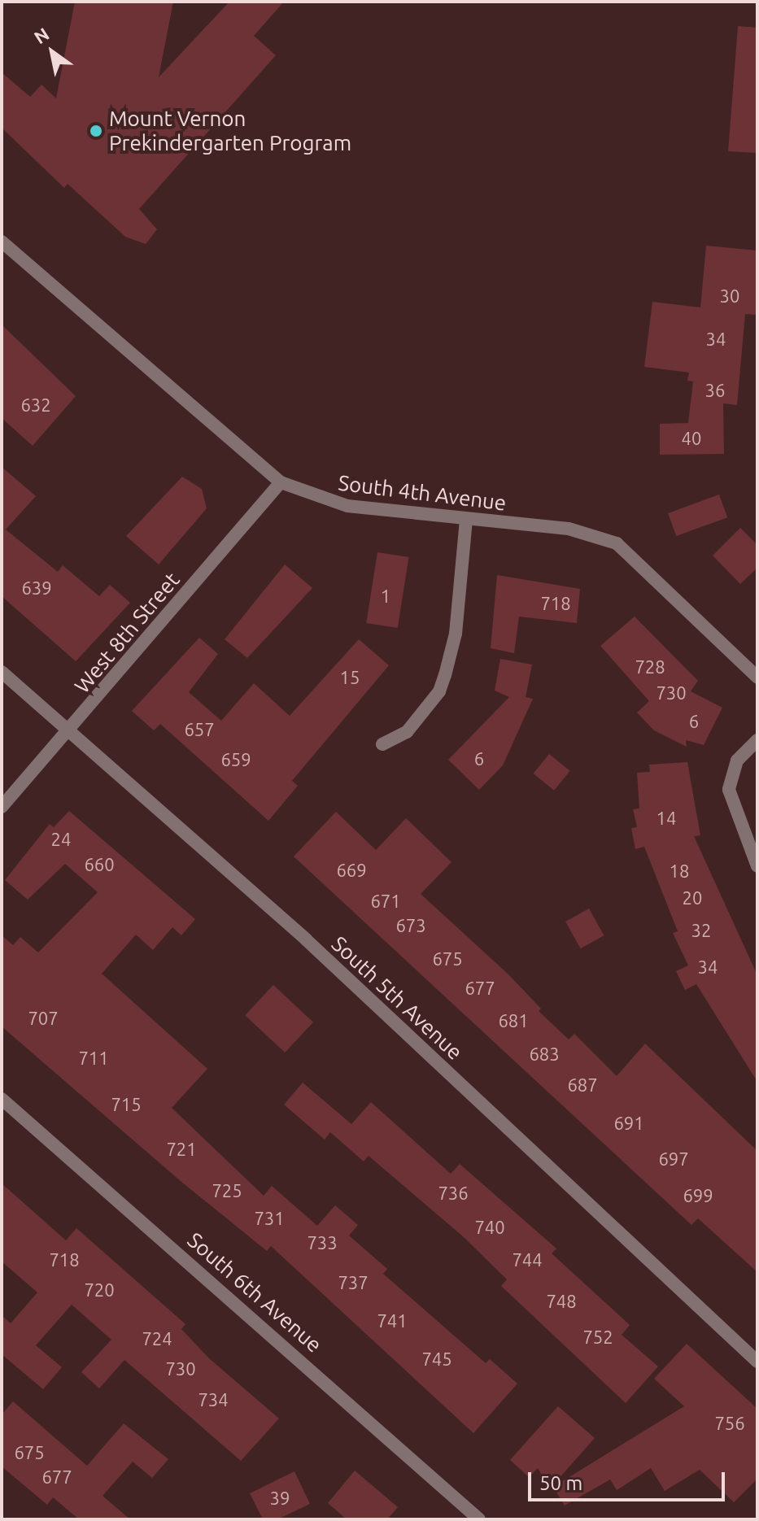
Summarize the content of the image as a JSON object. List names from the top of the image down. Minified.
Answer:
{"streets":{"street":["South 4th Avenue","West 8th Street","South 5th Avenue","South 6th Avenue"]},"crossings":[["South 4th Avenue","West 8th Street"],["West 8th Street","South 5th Avenue"]],"places":["Mount Vernon Prekindergarten Program"],"house_numbers":["30","34","36","632","40","639","1","718","728","15","730","6","657","6","659","14","24","660","669","18","20","671","673","32","675","34","677","707","681","683","711","687","715","691","721","697","725","736","699","731","740","733","718","744","737","720","748","741","752","724","745","730","734","756","675","677","39"],"scale_bar":"50 m","north":"top left"}
